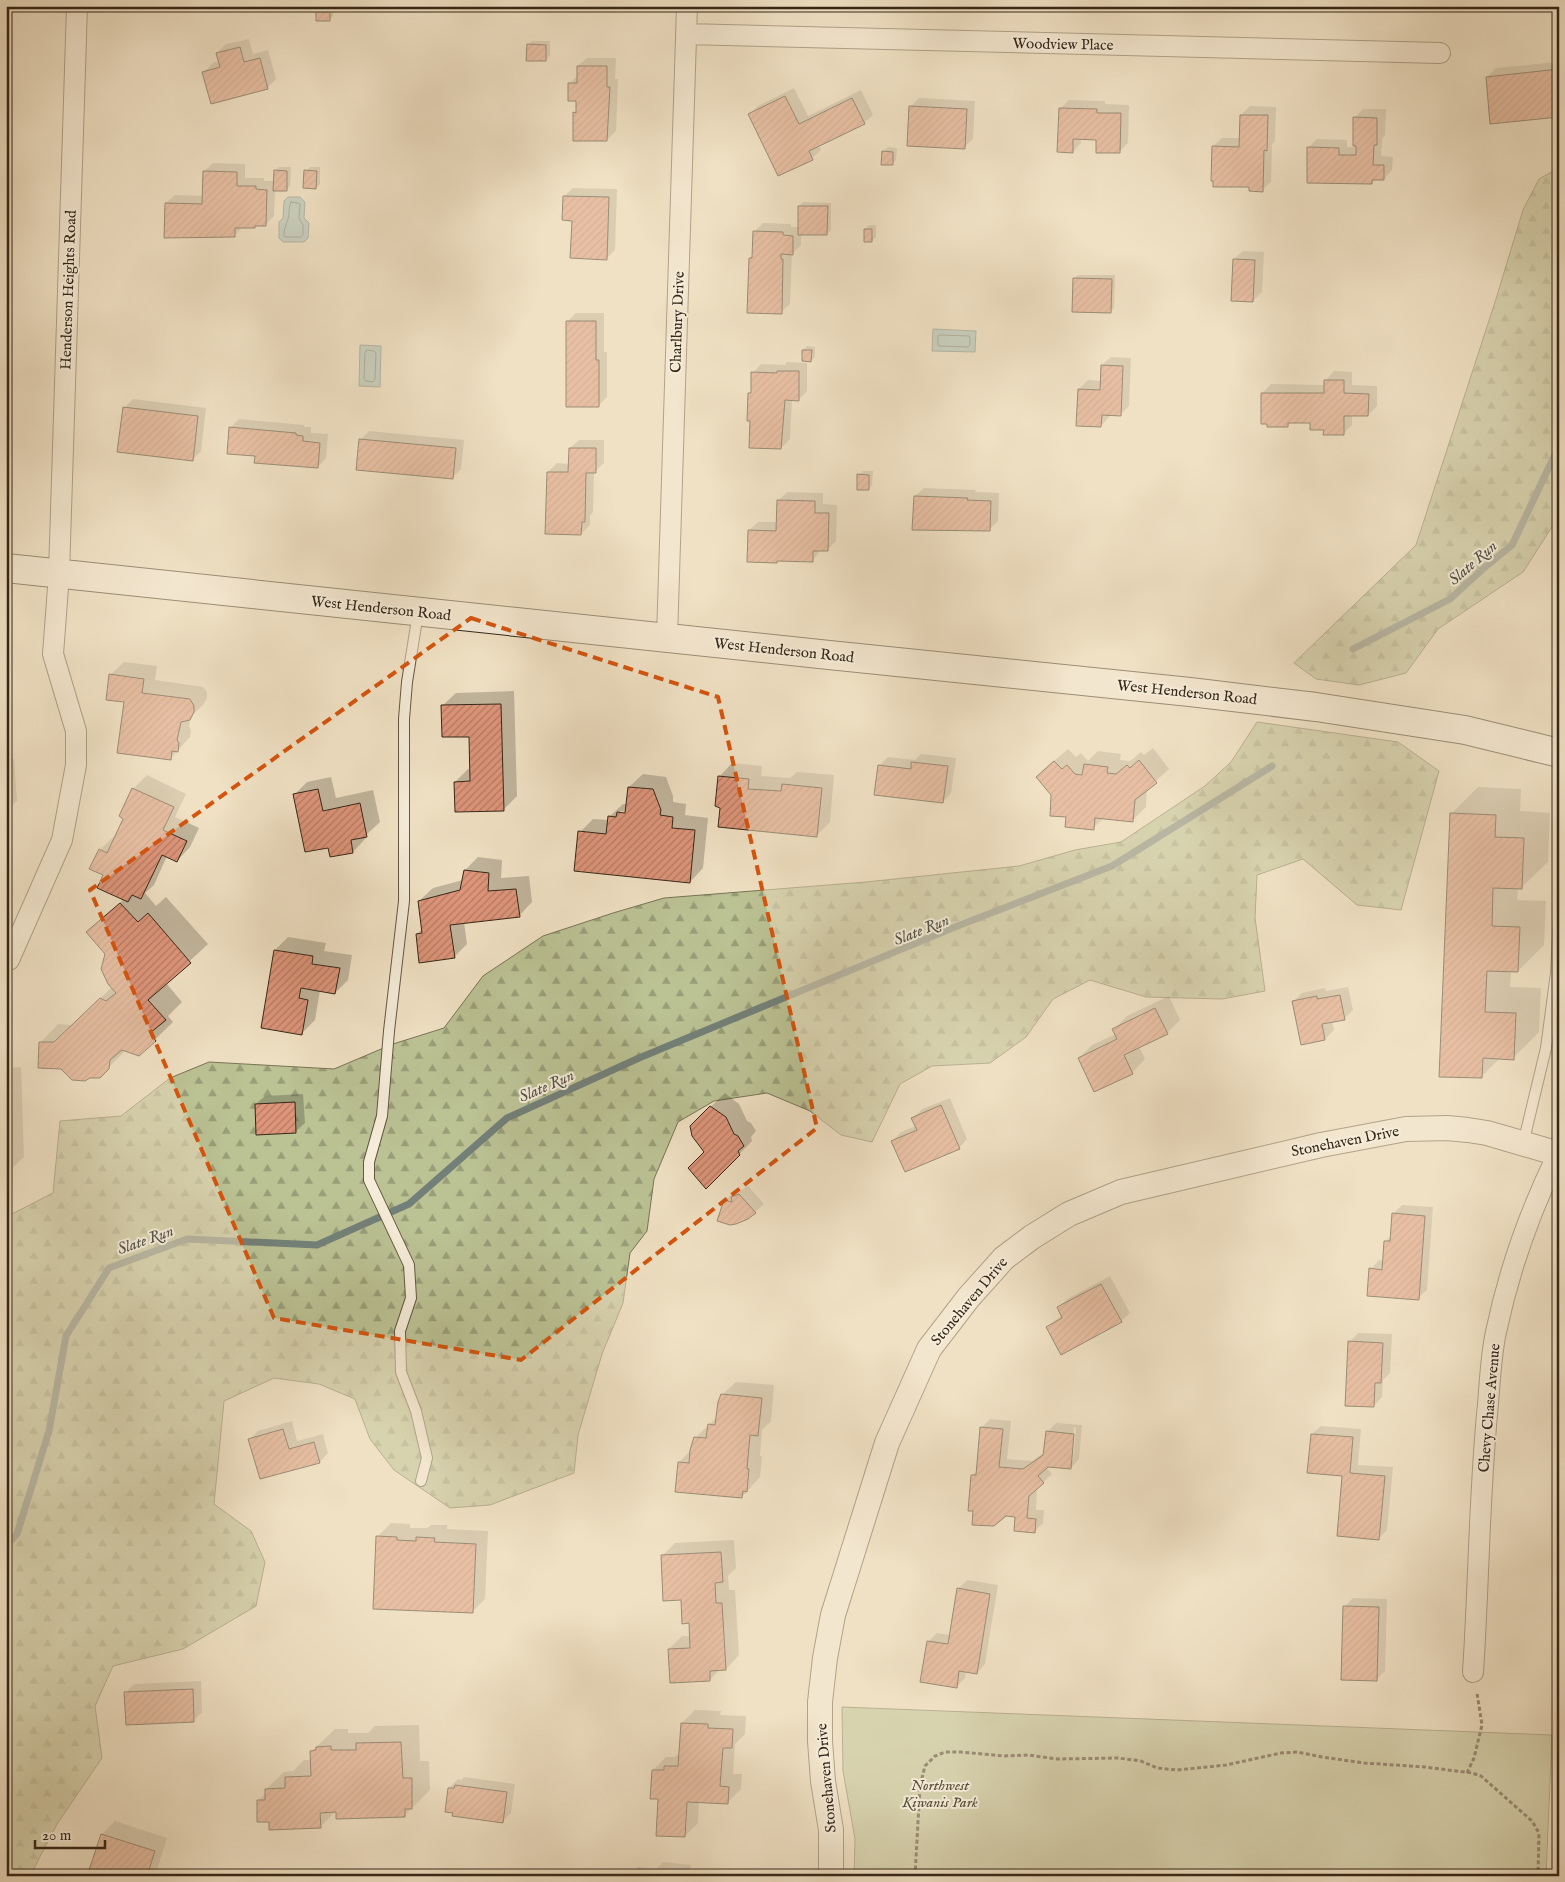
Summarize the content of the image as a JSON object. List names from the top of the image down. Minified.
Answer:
{"streets":{"main road":["West Henderson Road"],"street":["Woodview Place","Henderson Heights Road","Charlbury Drive","Stonehaven Drive","Chevy Chase Avenue"]},"crossings":[["Woodview Place","Charlbury Drive"],["Henderson Heights Road","West Henderson Road"],["Charlbury Drive","West Henderson Road"],["Stonehaven Drive","Chevy Chase Avenue"]],"water":["Slate Run"],"parks":["Northwest Kiwanis Park"],"scale_bar":"20 m"}
